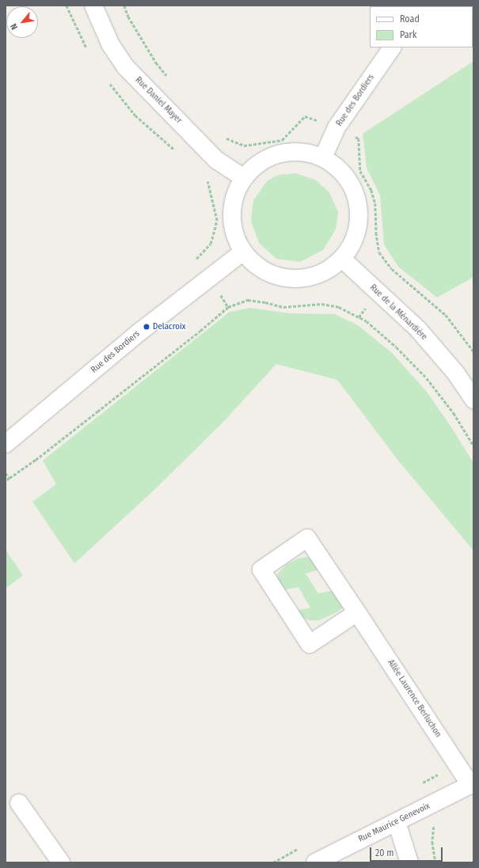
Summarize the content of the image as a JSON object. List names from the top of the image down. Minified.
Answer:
{"streets":{"street":["Rue Daniel Mayer","Rue des Bordiers","Rue de la Ménardière","Allée Laurence Berluchon","Rue Maurice Genevoix"]},"crossings":[["Allée Laurence Berluchon","Rue Maurice Genevoix"]],"places":["Delacroix"],"legend":["Road","Park"],"scale_bar":"20 m","north":"bottom left"}
